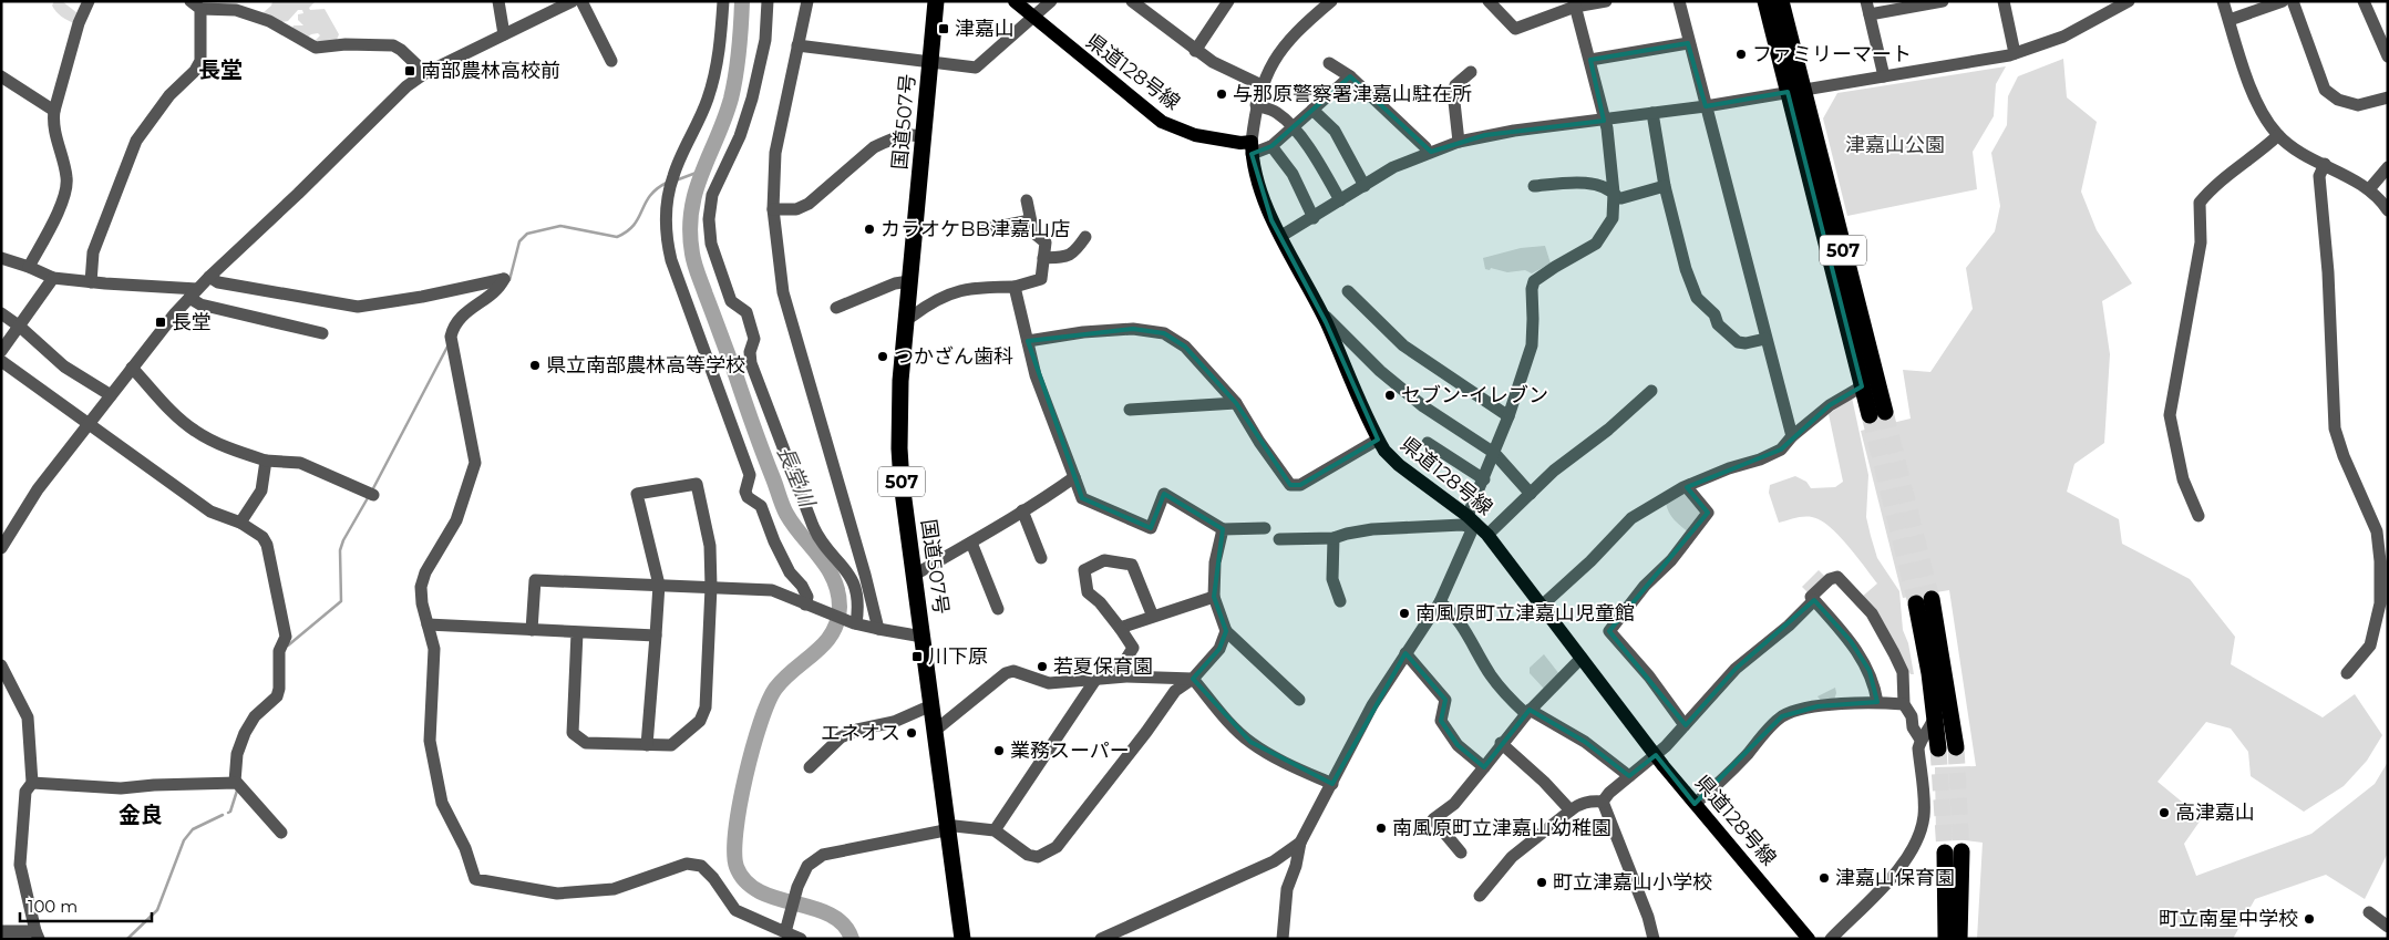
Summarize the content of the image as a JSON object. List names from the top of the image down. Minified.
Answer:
{"streets":{"highway":["国道507号","507"],"main road":["県道128号線"]},"districts":["長堂","金良"],"water":["長堂川"],"parks":["津嘉山公園"],"places":{"transit":["津嘉山","南部農林高校前","長堂","川下原"],"other":["ファミリーマート","与那原警察署津嘉山駐在所","カラオケBB津嘉山店","つかざん歯科","県立南部農林高等学校","セブン-イレブン","南風原町立津嘉山児童館","若夏保育園","エネオス","業務スーパー","高津嘉山","南風原町立津嘉山幼稚園","津嘉山保育園","町立津嘉山小学校","町立南星中学校"]},"scale_bar":"100 m"}
